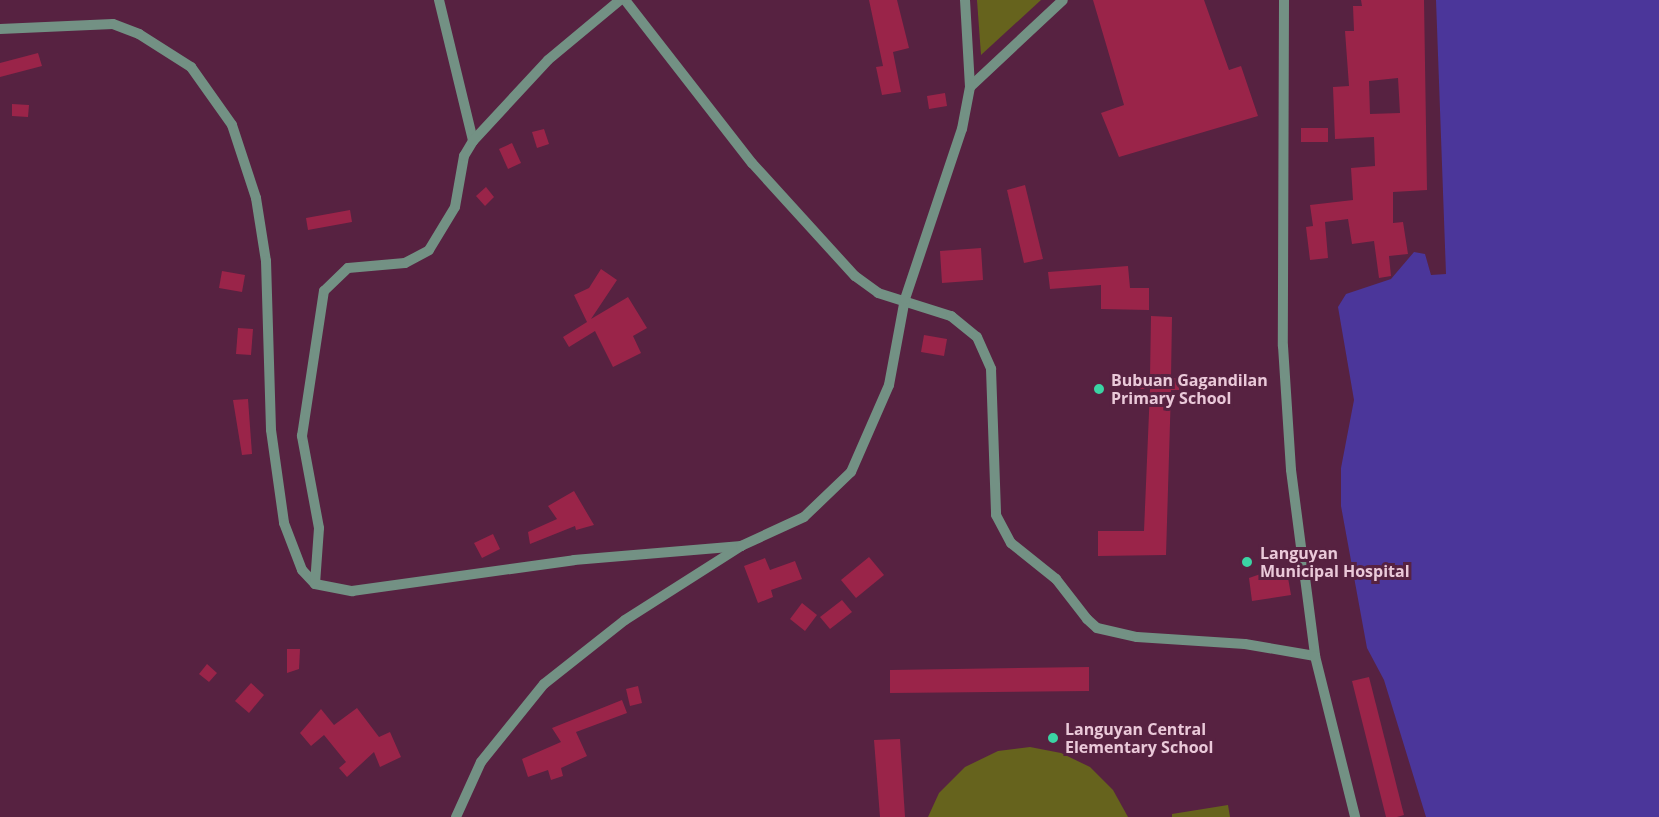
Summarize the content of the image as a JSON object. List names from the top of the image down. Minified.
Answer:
{"places":["Bubuan Gagandilan Primary School","Languyan Municipal Hospital","Languyan Central Elementary School"]}
